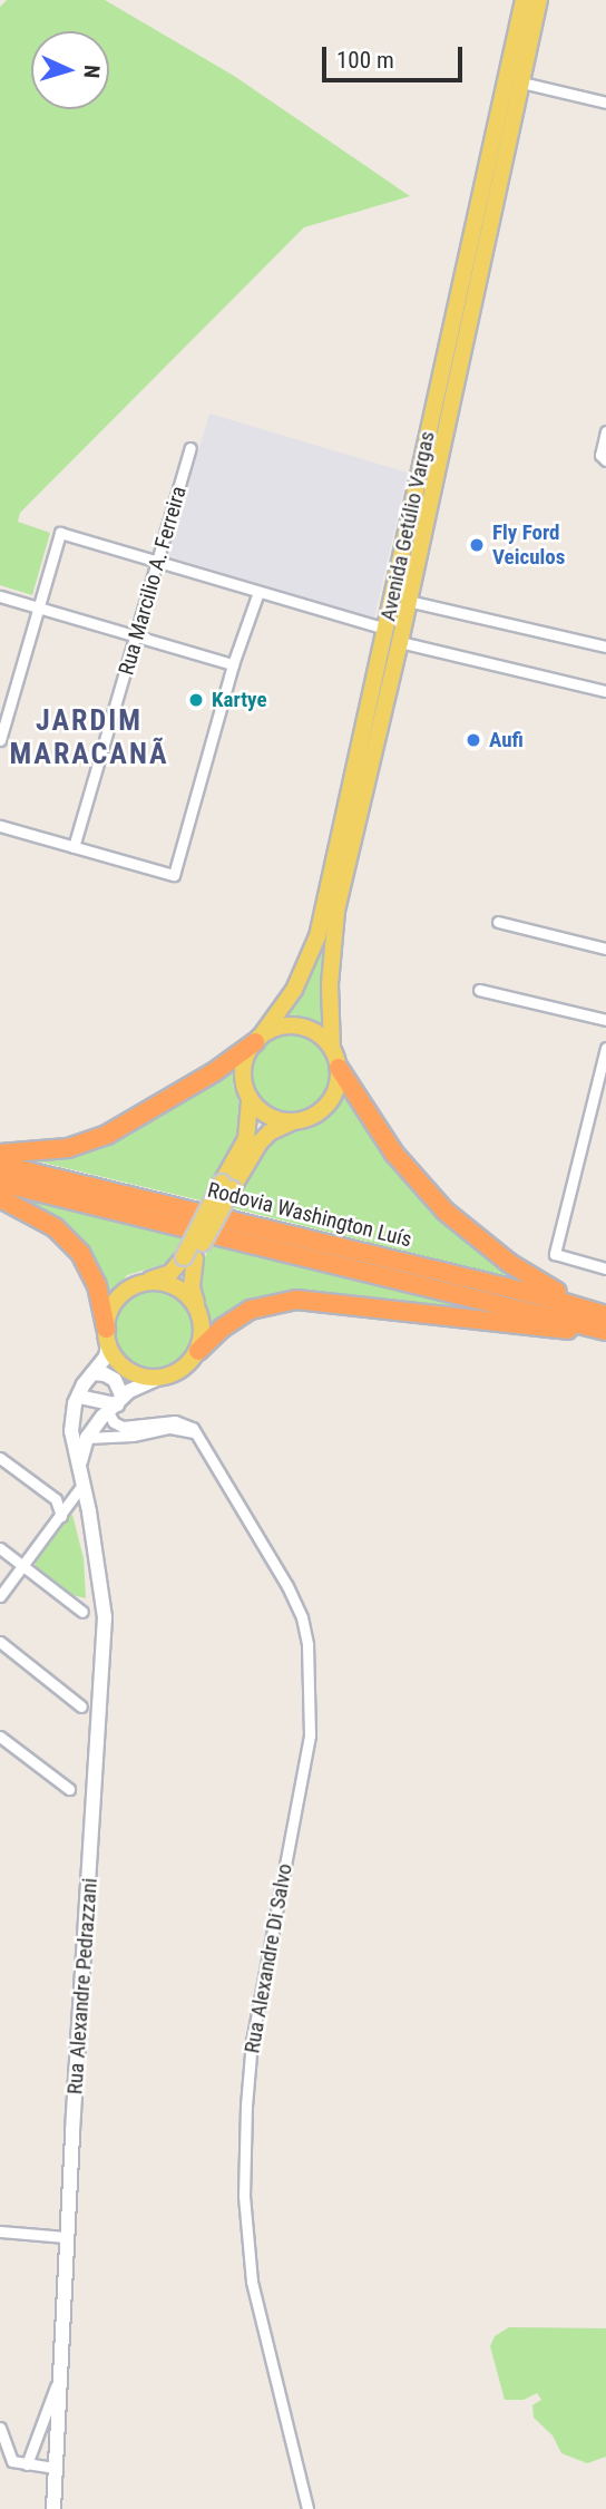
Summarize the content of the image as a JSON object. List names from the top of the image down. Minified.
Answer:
{"streets":{"highway":["Rodovia Washington Luís"],"main road":["Avenida Getúlio Vargas"],"street":["Rua Marcilio A. Ferreira","Rua Alexandre Di Salvo","Rua Alexandre Pedrazzani"]},"districts":["JARDIM MARACANÃ"],"places":["Fly Ford Veiculos","Kartye","Aufi"],"scale_bar":"100 m","north":"right"}
